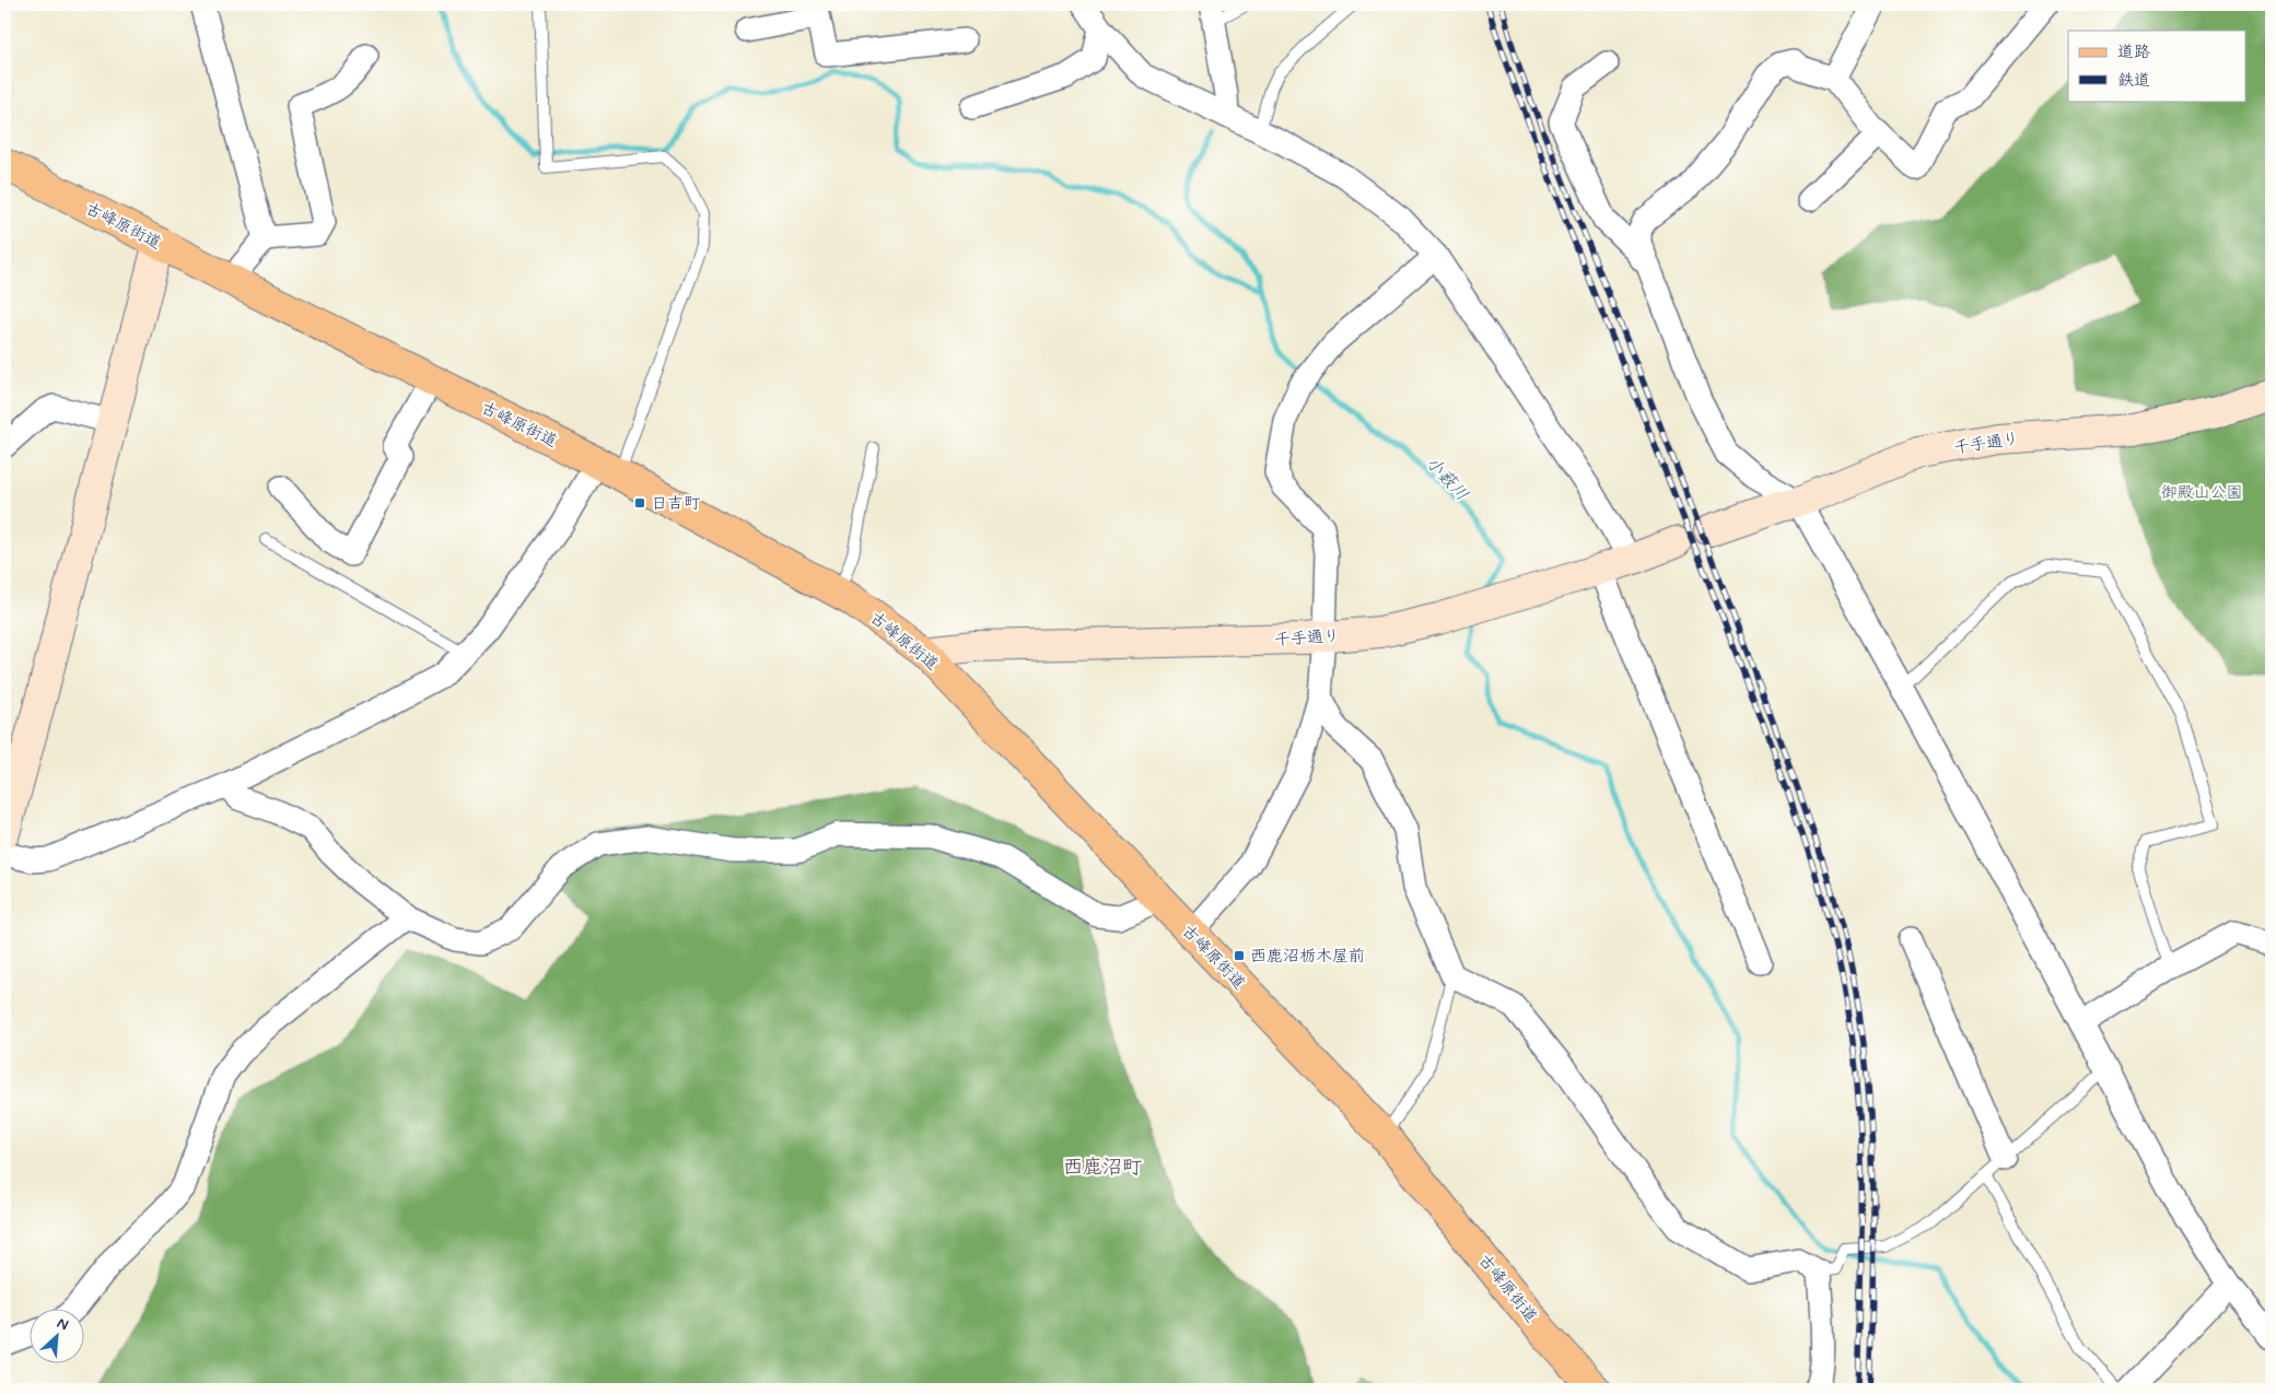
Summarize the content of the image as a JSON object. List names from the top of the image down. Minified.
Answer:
{"streets":{"main road":["古峰原街道"],"street":["千手通り"]},"crossings":[["古峰原街道","千手通り"]],"districts":["西鹿沼町"],"water":["小薮川"],"parks":["御殿山公園"],"places":{"transit":["日吉町","西鹿沼栃木屋前"]},"legend":["道路","鉄道"],"north":"top right"}
